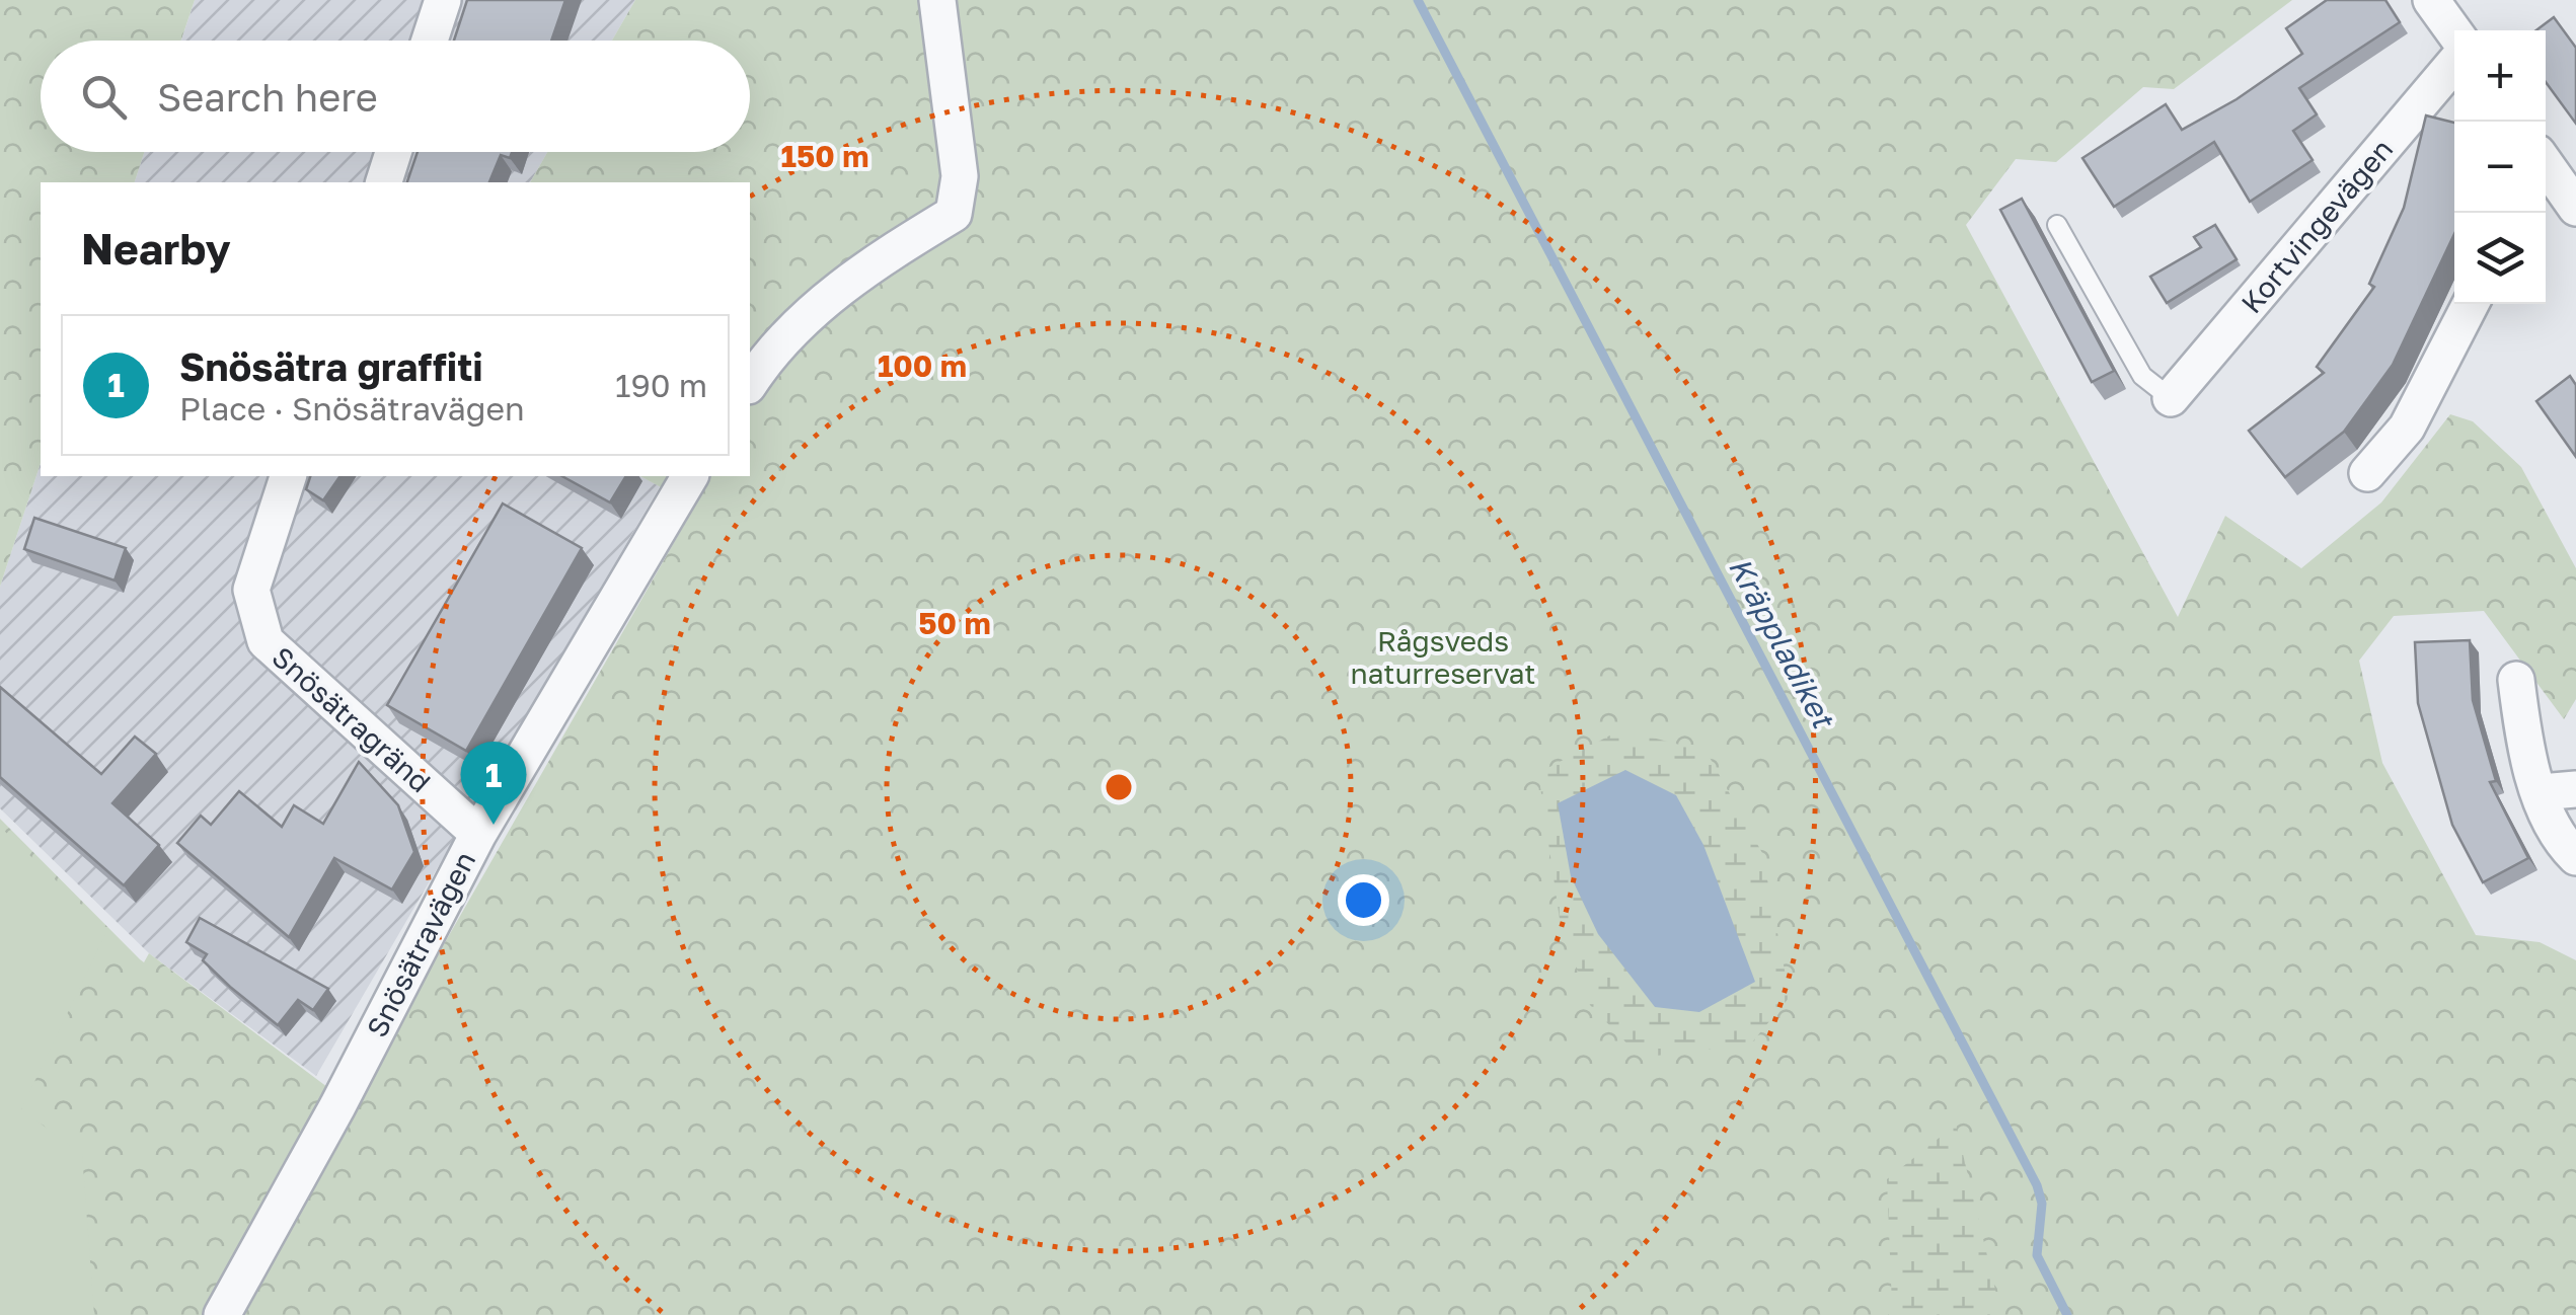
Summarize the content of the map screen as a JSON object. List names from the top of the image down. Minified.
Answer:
{"streets":{"street":["Kortvingevägen","Snösätragränd","Snösätravägen"]},"crossings":[["Snösätragränd","Snösätravägen"]],"water":["Kräppladiket"],"parks":["Rågsveds naturreservat"],"page":{"map_buttons":["+","−"],"search":"Search here","heading":"Nearby","list":[{"mark":"1","name":"Snösätra graffiti","note":"Place · Snösätravägen","value":"190 m"}],"pins":"1"},"rings":["150 m","100 m","50 m"]}
